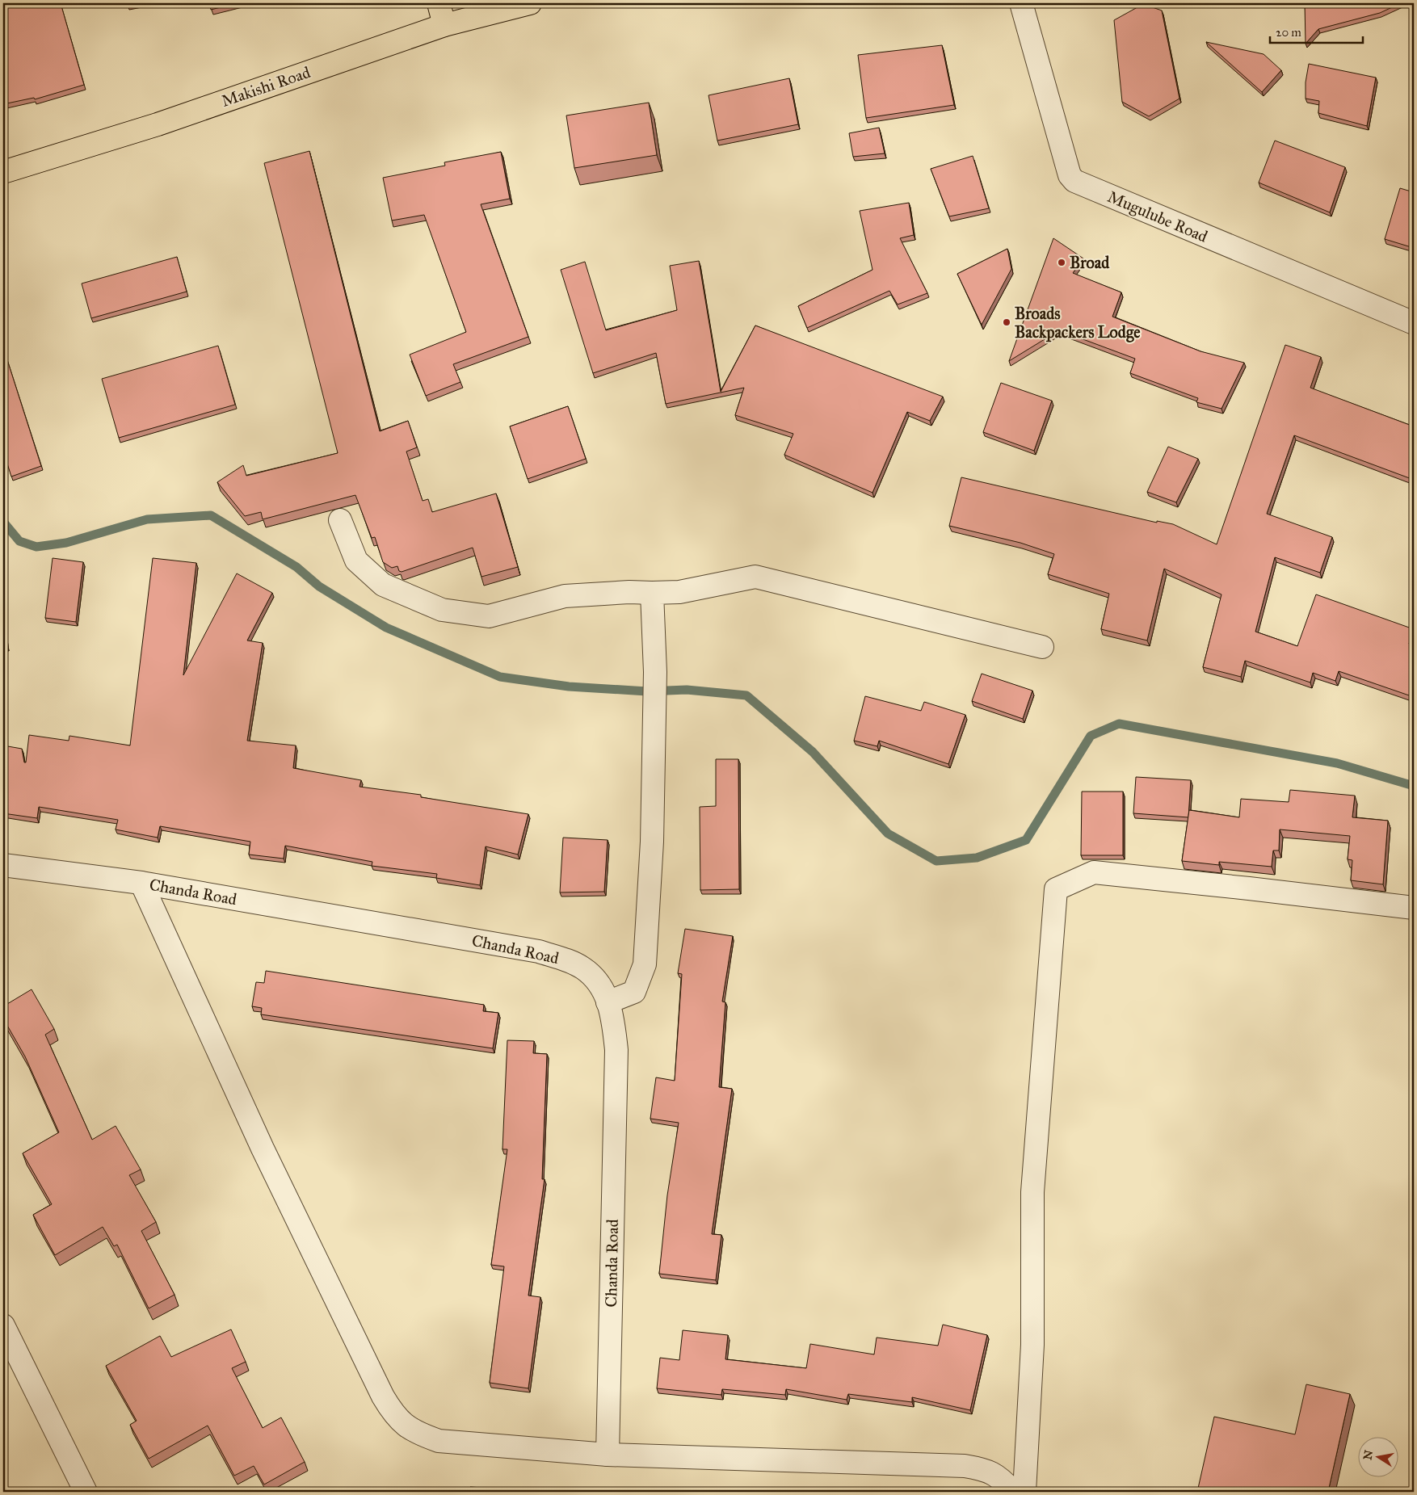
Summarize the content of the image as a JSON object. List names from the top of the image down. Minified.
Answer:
{"streets":{"main road":["Makishi Road"],"street":["Mugulube Road","Chanda Road"]},"places":["Broad","Broads Backpackers Lodge"],"scale_bar":"20 m","north":"left"}
